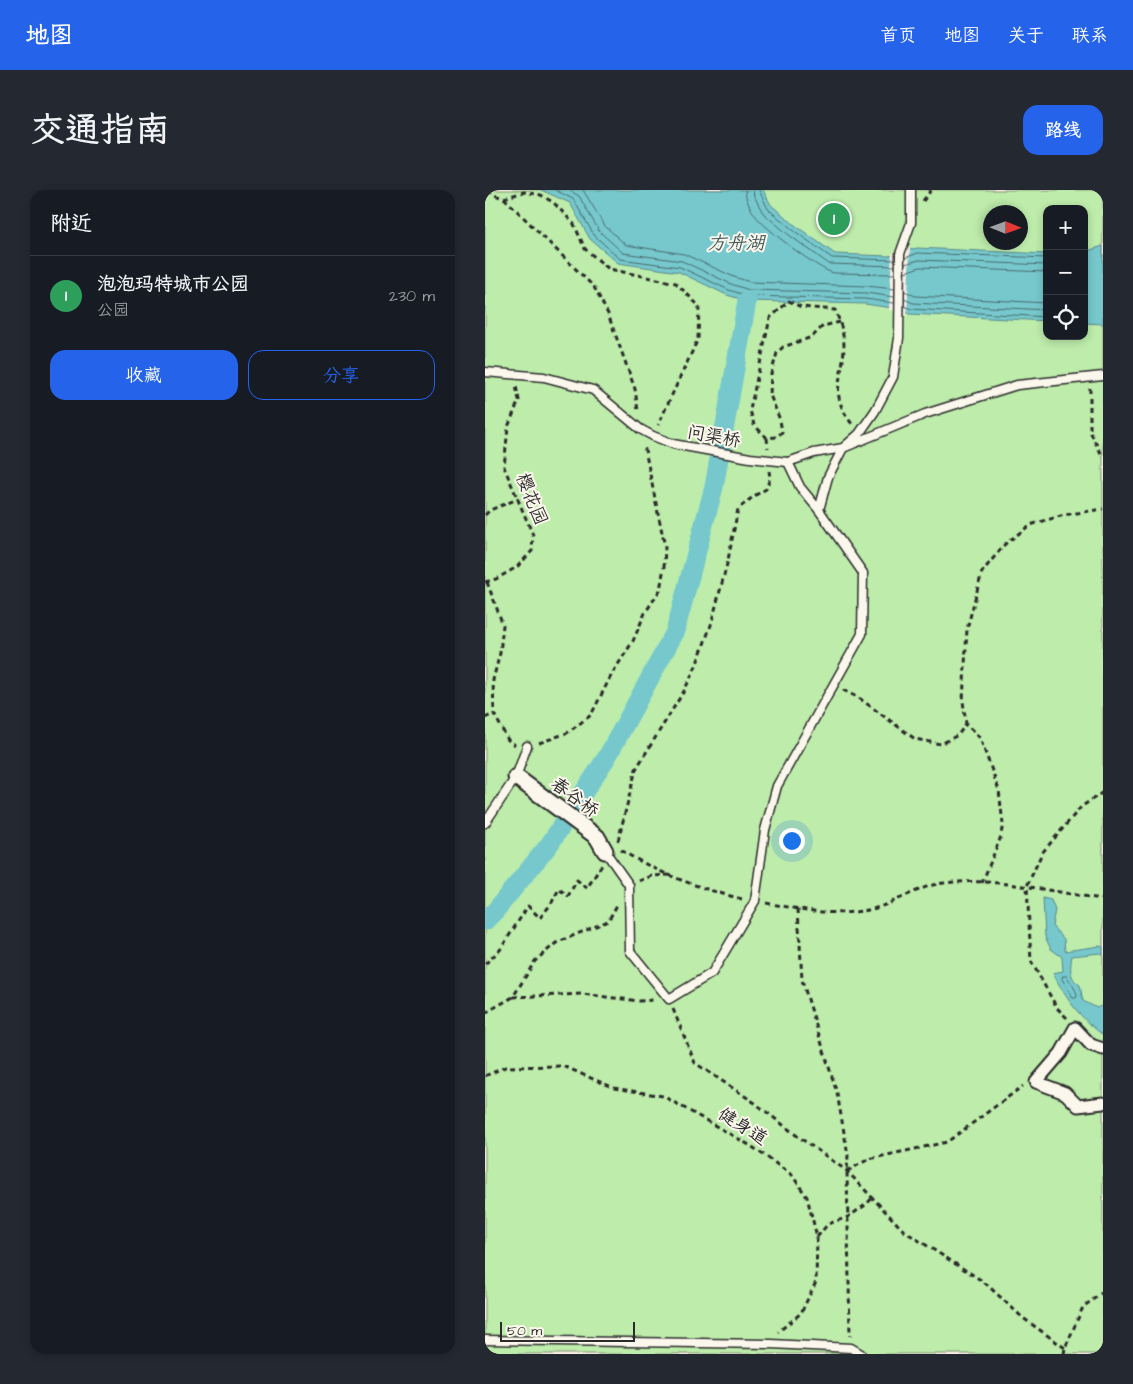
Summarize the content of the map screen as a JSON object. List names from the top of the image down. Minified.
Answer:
{"streets":{"street":["春谷桥"],"lane":["问渠桥"],"path":["樱花园","健身道"]},"crossings":[["问渠桥","樱花园"]],"water":["方舟湖"],"scale_bar":"50 m","north":"right","page":{"header":"地图","nav":["首页","地图","关于","联系"],"title":"交通指南","buttons":["路线",["收藏","分享"]],"heading":"附近","pins":"1","map_buttons":["+","−"],"list":[{"mark":"1","name":"泡泡玛特城市公园","note":"公园","value":"230 m"}],"scale":"50 m"}}
